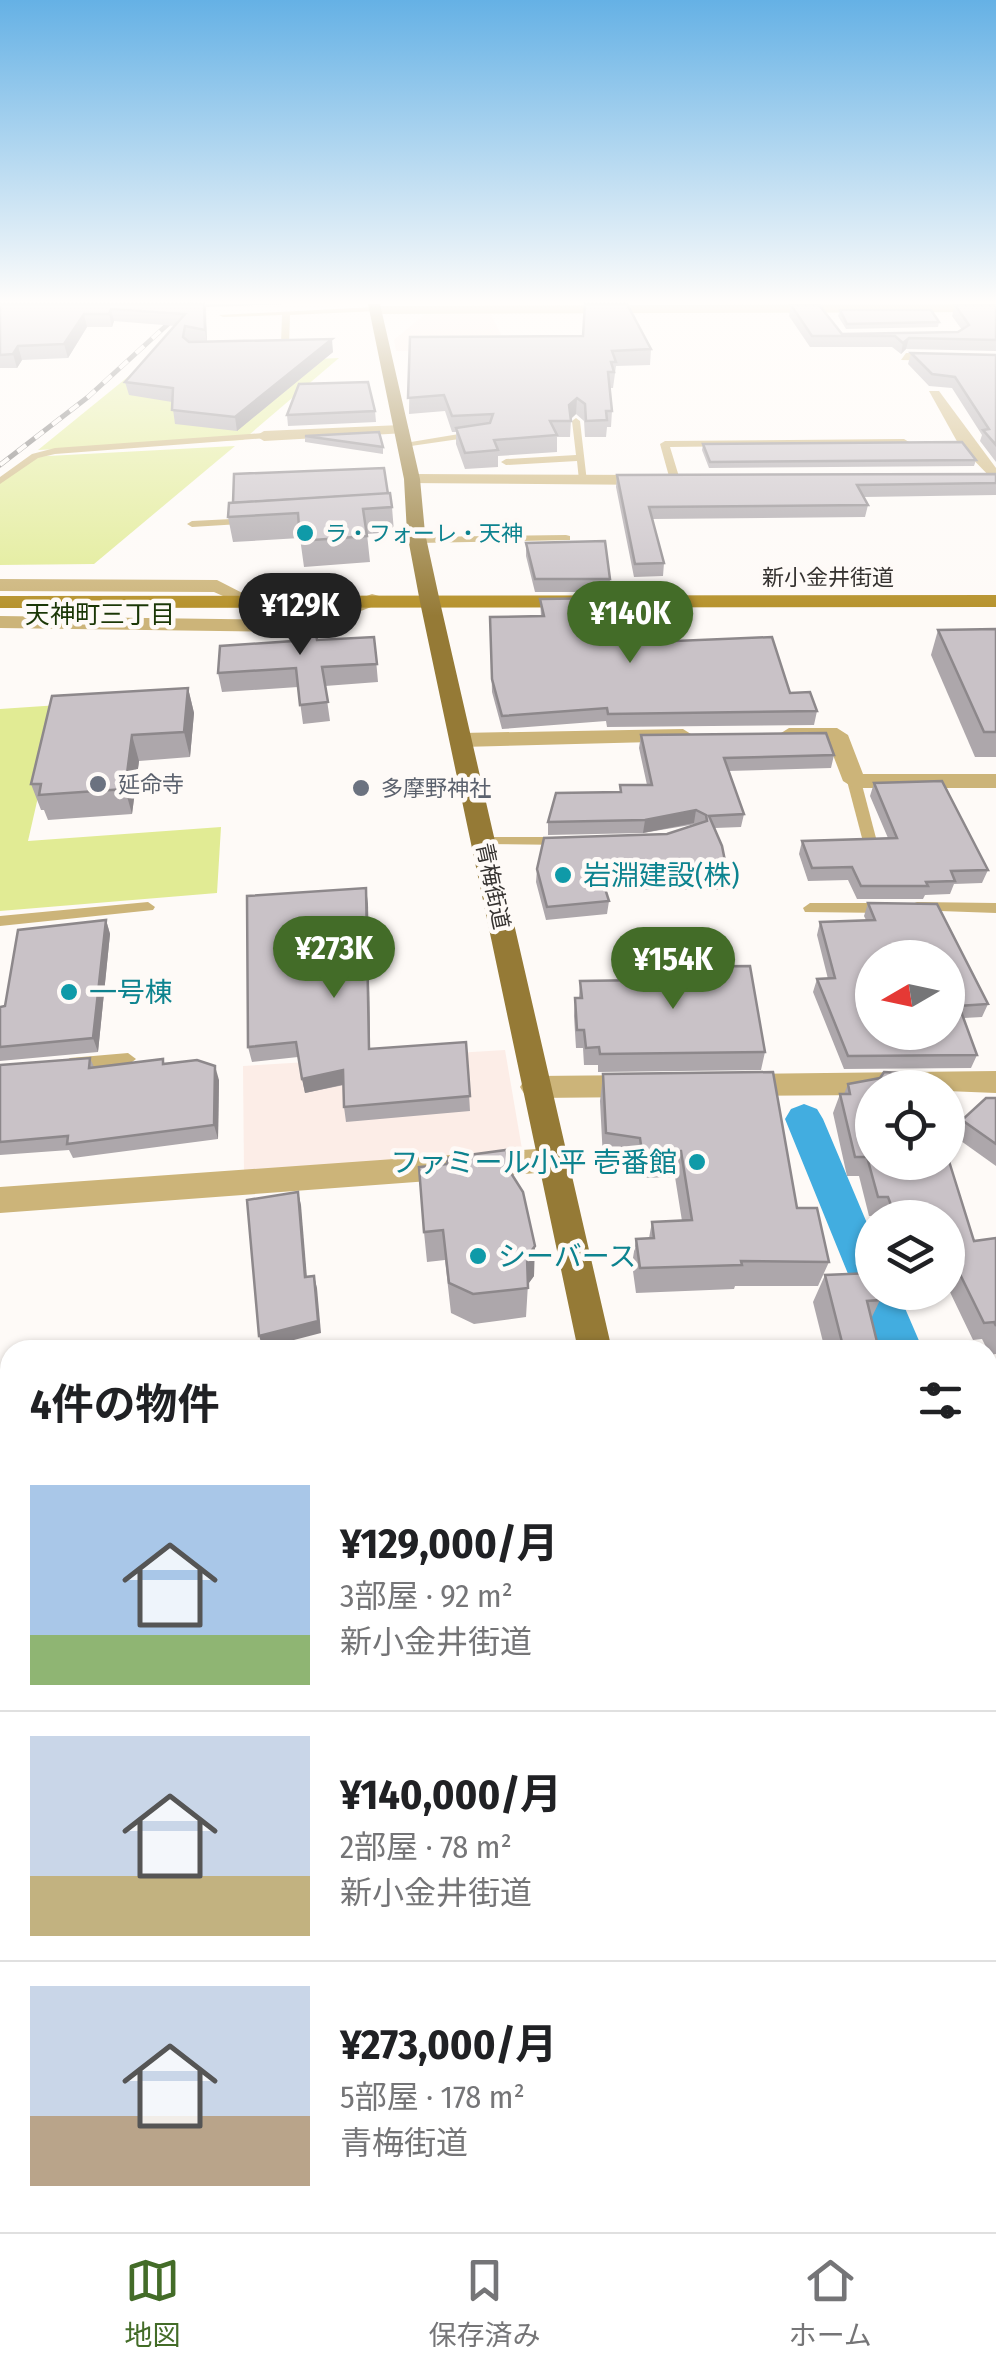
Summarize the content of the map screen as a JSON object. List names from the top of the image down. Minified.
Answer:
{"streets":{"main road":["新小金井街道","青梅街道"]},"crossings":[["新小金井街道","青梅街道"]],"districts":["天神町三丁目"],"places":["ラ・フォーレ・天神","延命寺","多摩野神社","岩淵建設(株)","一号棟","ファミール小平 壱番館","シーバース"],"north":"left","page":{"price":["¥129K","¥140K","¥273K","¥154K"],"heading":"4件の物件","list":[{"name":"¥129,000/月","note":"3部屋 · 92 m² · 新小金井街道"},{"name":"¥140,000/月","note":"2部屋 · 78 m² · 新小金井街道"},{"name":"¥273,000/月","note":"5部屋 · 178 m² · 青梅街道"}],"tabs":["地図","保存済み","ホーム"]}}
